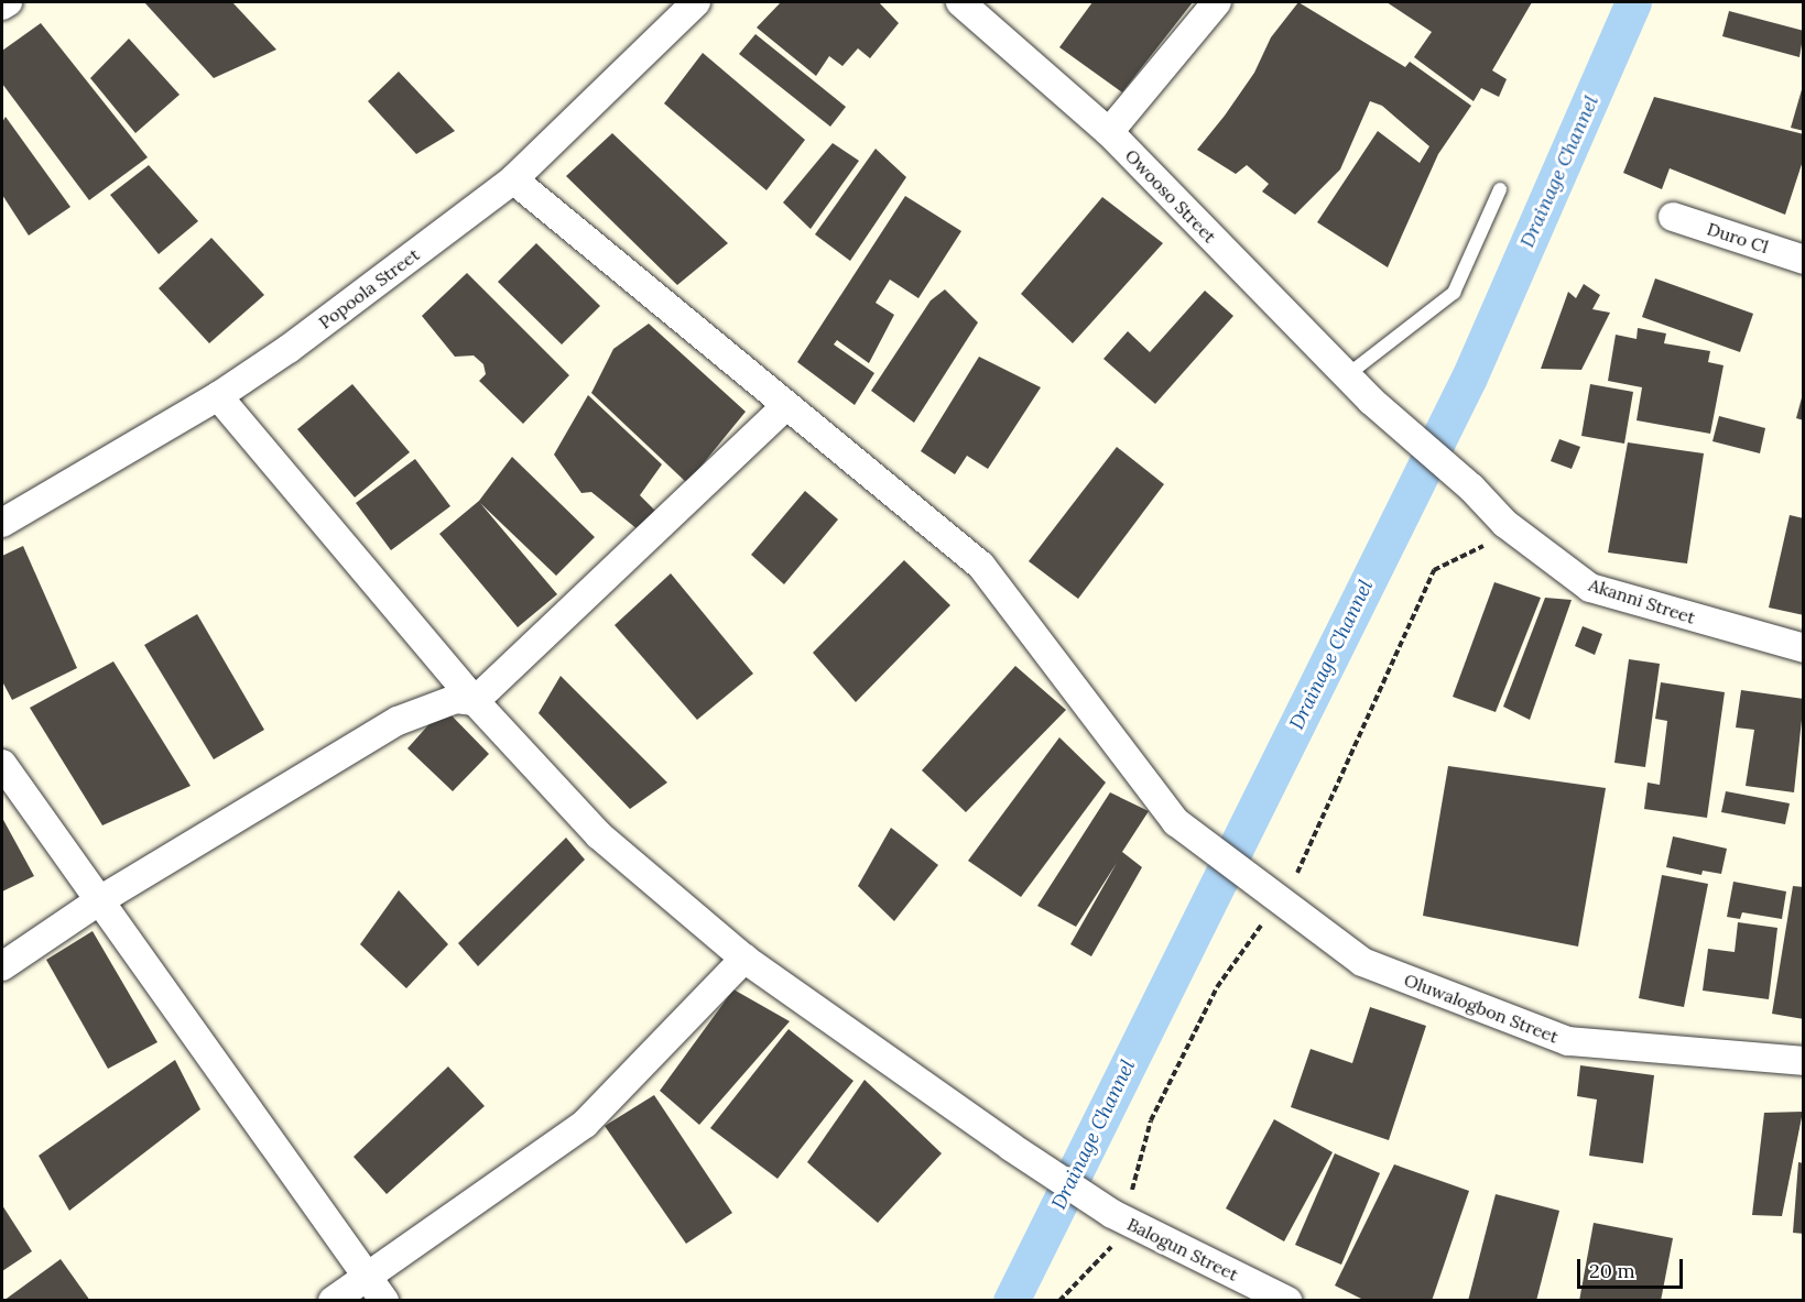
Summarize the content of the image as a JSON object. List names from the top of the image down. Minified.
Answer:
{"streets":{"street":["Owooso Street","Duro Cl","Popoola Street","Akanni Street","Oluwalogbon Street","Balogun Street"]},"crossings":[["Owooso Street","Akanni Street"],["Popoola Street","Oluwalogbon Street"],["Popoola Street","Balogun Street"]],"water":["Drainage Channel"],"scale_bar":"20 m"}
